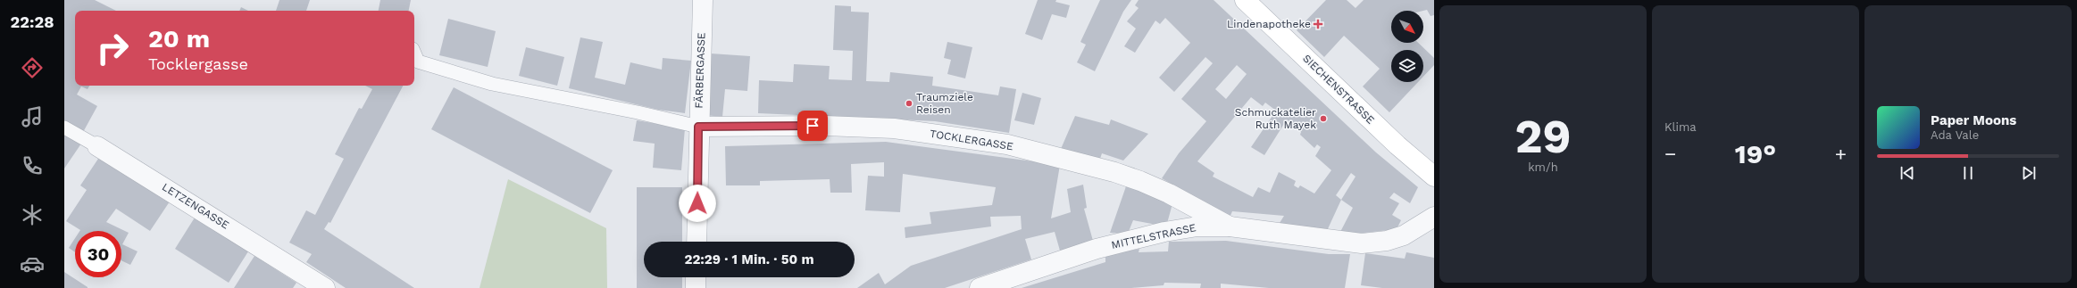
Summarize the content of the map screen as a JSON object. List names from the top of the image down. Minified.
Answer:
{"streets":{"street":["FÄRBERGASSE","SIECHENSTRASSE","TOCKLERGASSE","LETZENGASSE","MITTELSTRASSE"]},"crossings":[["FÄRBERGASSE","TOCKLERGASSE"],["TOCKLERGASSE","MITTELSTRASSE"]],"places":{"health":["Lindenapotheke"],"other":["Traumziele Reisen","Schmuckatelier Ruth Mayek"]},"north":"bottom right","page":{"tabs":"22:28","tile":[["29","km/h"],"Klima"],"turn":["20 m","Tocklergasse"],"song":["Paper Moons","Ada Vale"],"heat":["−","19°","+"],"limit":"30","trip":"22:29 · 1 Min. · 50 m"}}
